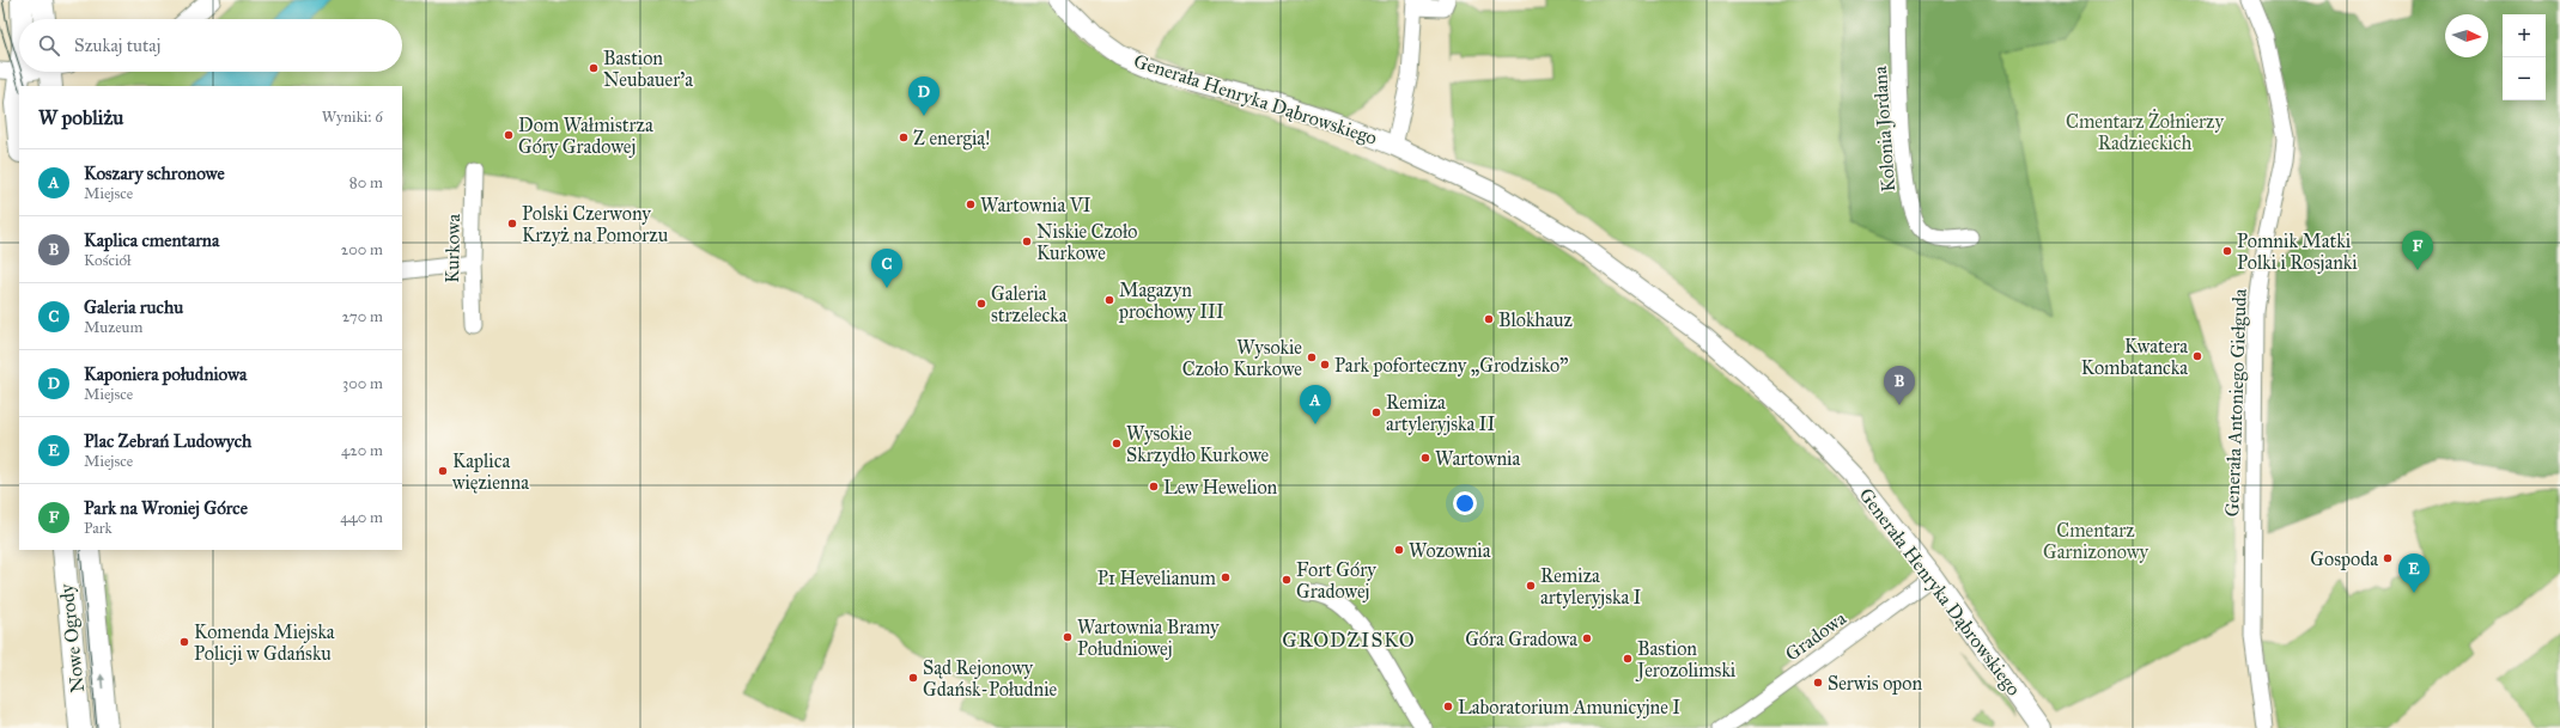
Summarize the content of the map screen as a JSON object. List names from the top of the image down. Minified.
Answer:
{"streets":{"main road":["Nowe Ogrody"],"street":["Generała Henryka Dąbrowskiego","Kolonia Jordana","Kurkowa","Generała Antoniego Giełguda","Gradowa"]},"crossings":[["Generała Henryka Dąbrowskiego","Gradowa"]],"districts":["GRODZISKO"],"parks":["Cmentarz Żołnierzy Radzieckich","Cmentarz Garnizonowy"],"places":["Bastion Neubauer'a","Dom Wałmistrza Góry Gradowej","Z energią!","Wartownia VI","Polski Czerwony Krzyż na Pomorzu","Niskie Czoło Kurkowe","Pomnik Matki Polki i Rosjanki","Magazyn prochowy III","Galeria strzelecka","Blokhauz","Kwatera Kombatancka","Wysokie Czoło Kurkowe","Park poforteczny „Grodzisko”","Remiza artyleryjska II","Wysokie Skrzydło Kurkowe","Wartownia","Kaplica więzienna","Lew Hewelion","Wozownia","Gospoda","P1 Hevelianum","Fort Góry Gradowej","Remiza artyleryjska I","Wartownia Bramy Południowej","Góra Gradowa","Komenda Miejska Policji w Gdańsku","Bastion Jerozolimski","Sąd Rejonowy Gdańsk-Południe","Serwis opon","Laboratorium Amunicyjne I"],"north":"right","page":{"map_buttons":["+","−"],"search":"Szukaj tutaj","pins":["D","F","C","B","A","E"],"heading":["W pobliżu","Wyniki: 6"],"list":[{"mark":"A","name":"Koszary schronowe","note":"Miejsce","value":"80 m"},{"mark":"B","name":"Kaplica cmentarna","note":"Kościół","value":"200 m"},{"mark":"C","name":"Galeria ruchu","note":"Muzeum","value":"270 m"},{"mark":"D","name":"Kaponiera południowa","note":"Miejsce","value":"300 m"},{"mark":"E","name":"Plac Zebrań Ludowych","note":"Miejsce","value":"420 m"},{"mark":"F","name":"Park na Wroniej Górce","note":"Park","value":"440 m"}]}}
